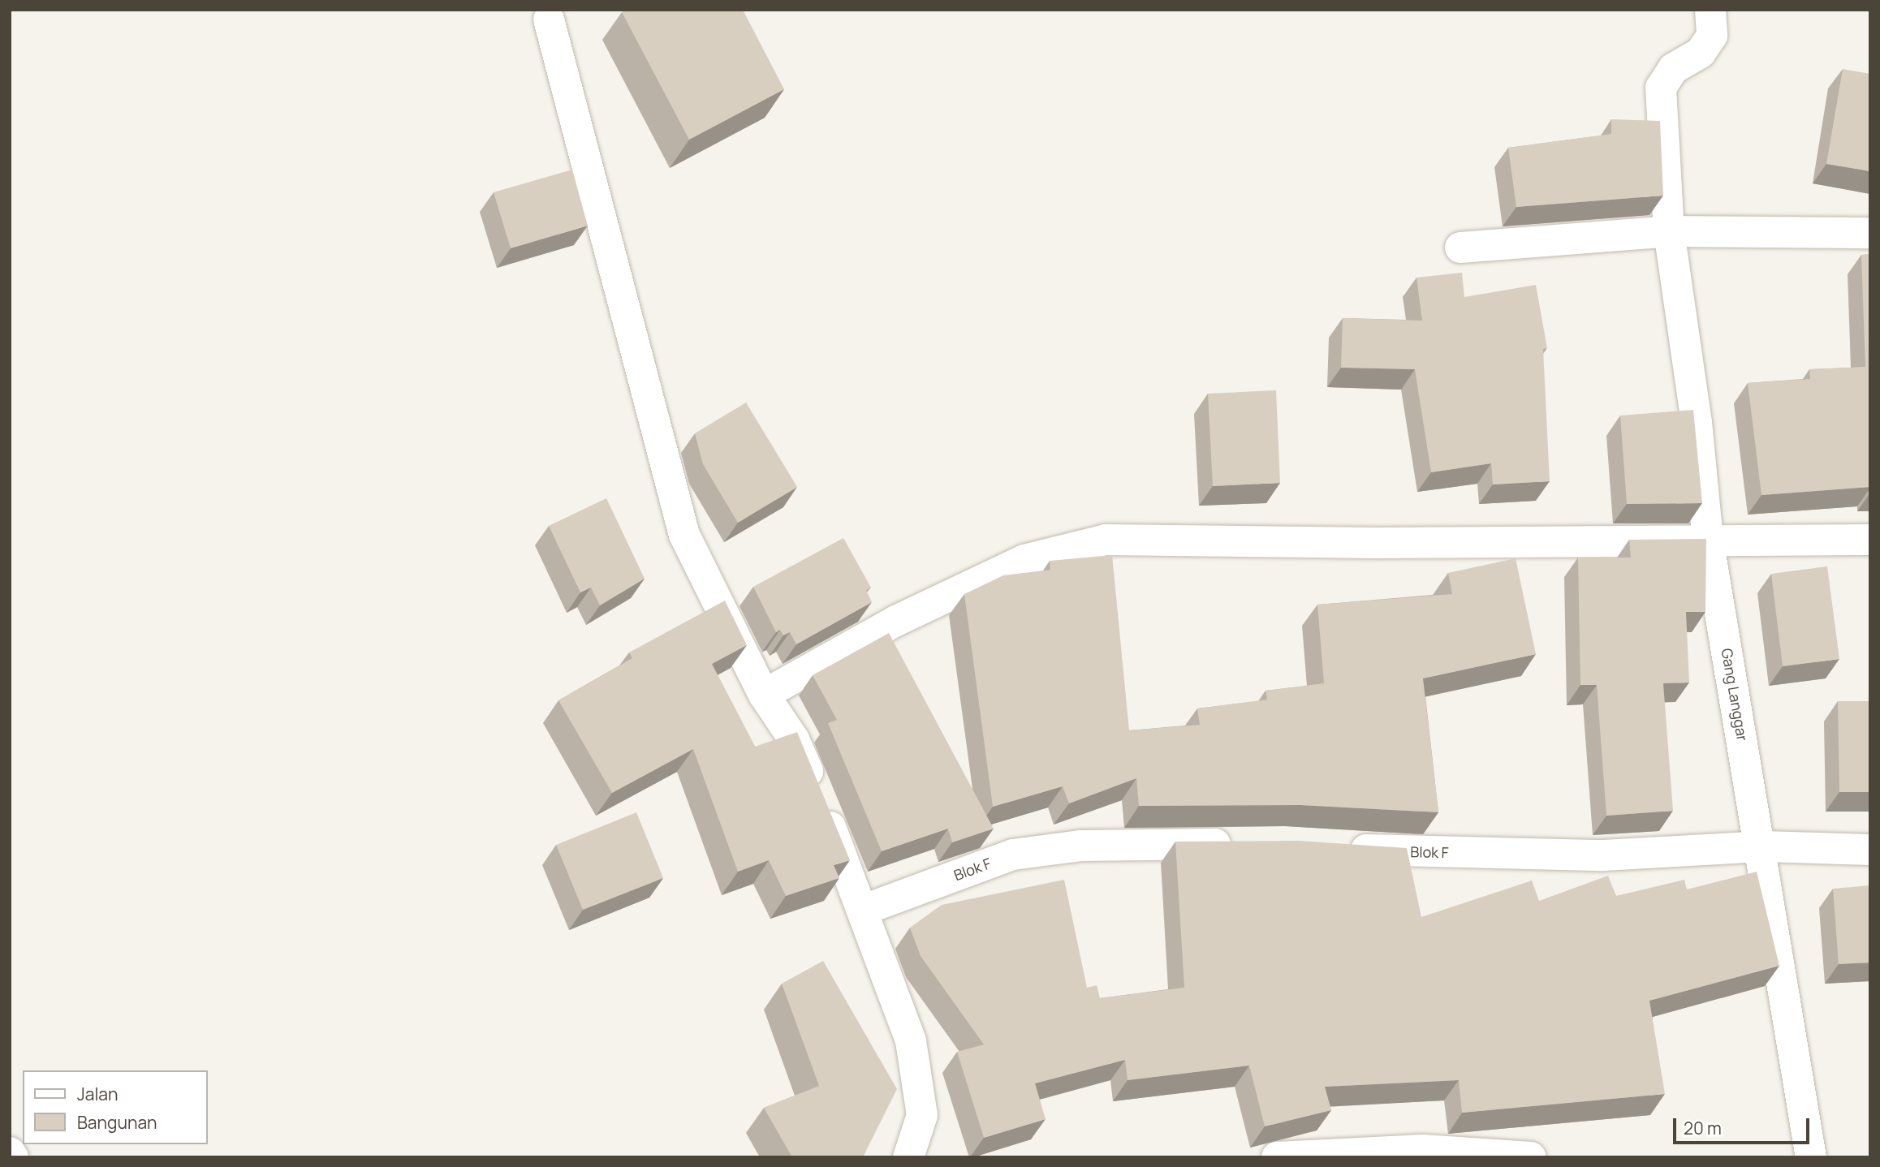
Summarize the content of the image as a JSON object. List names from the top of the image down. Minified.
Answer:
{"streets":{"street":["Gang Langgar","Blok F"]},"crossings":[["Gang Langgar","Blok F"]],"legend":["Jalan","Bangunan"],"scale_bar":"20 m"}
